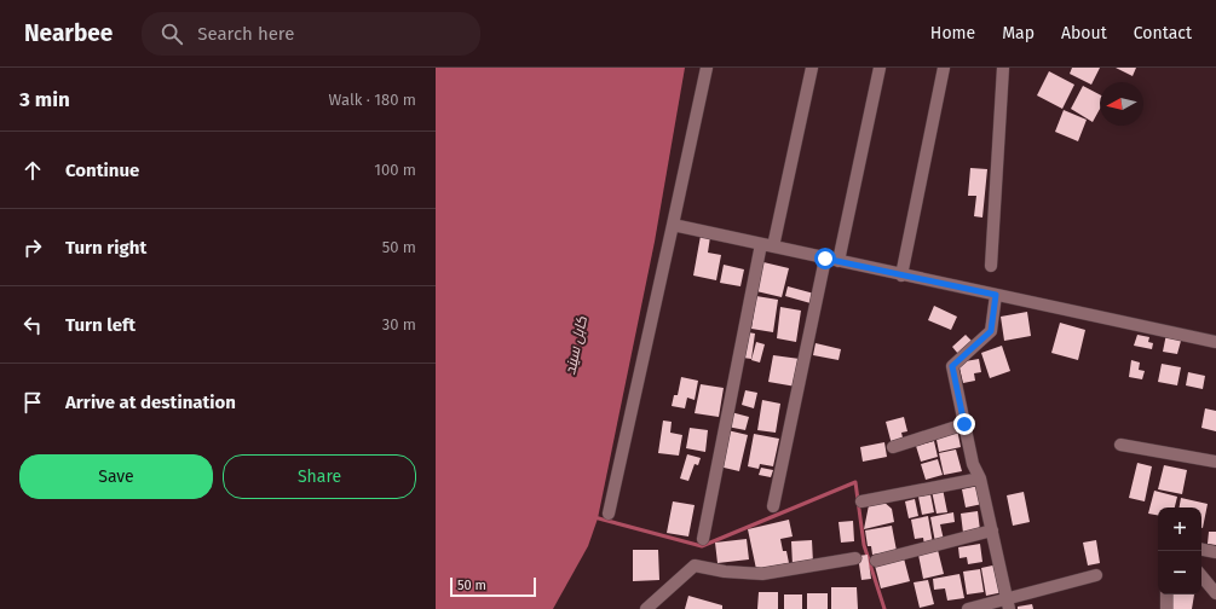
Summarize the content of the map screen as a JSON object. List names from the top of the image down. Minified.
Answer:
{"water":["کابل سيند"],"scale_bar":"50 m","north":"left","page":{"header":"Nearbee","search":"Search here","nav":["Home","Map","About","Contact"],"heading":["3 min","Walk · 180 m"],"list":[["Continue","100 m"],["Turn right","50 m"],["Turn left","30 m"],"Arrive at destination"],"buttons":["Save","Share"],"map_buttons":["+","−"],"scale":"50 m"}}
